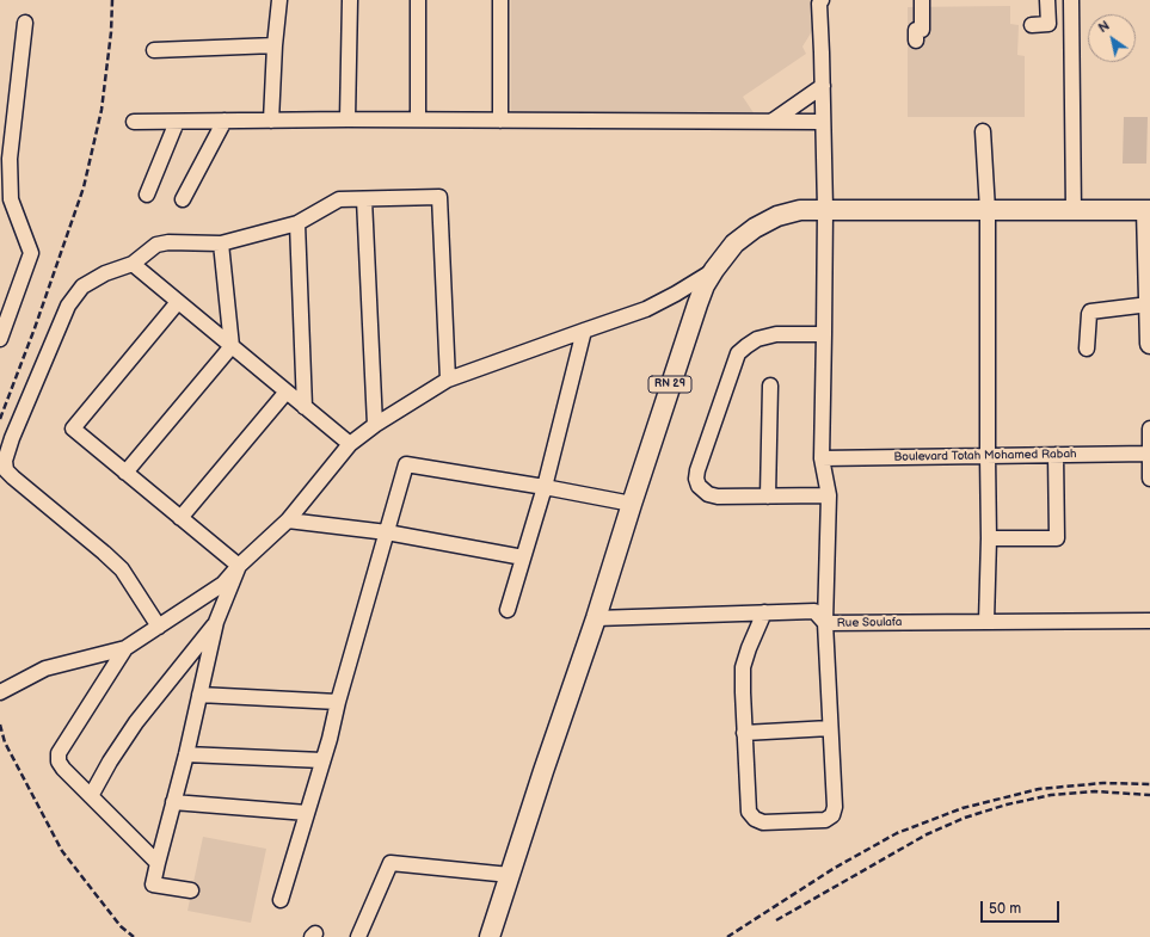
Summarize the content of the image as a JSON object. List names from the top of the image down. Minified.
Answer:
{"streets":{"main road":["RN 29"],"street":["Boulevard Totah Mohamed Rabah","Rue Soulafa"]},"crossings":[["RN 29","Rue Soulafa"]],"scale_bar":"50 m","north":"top left"}
